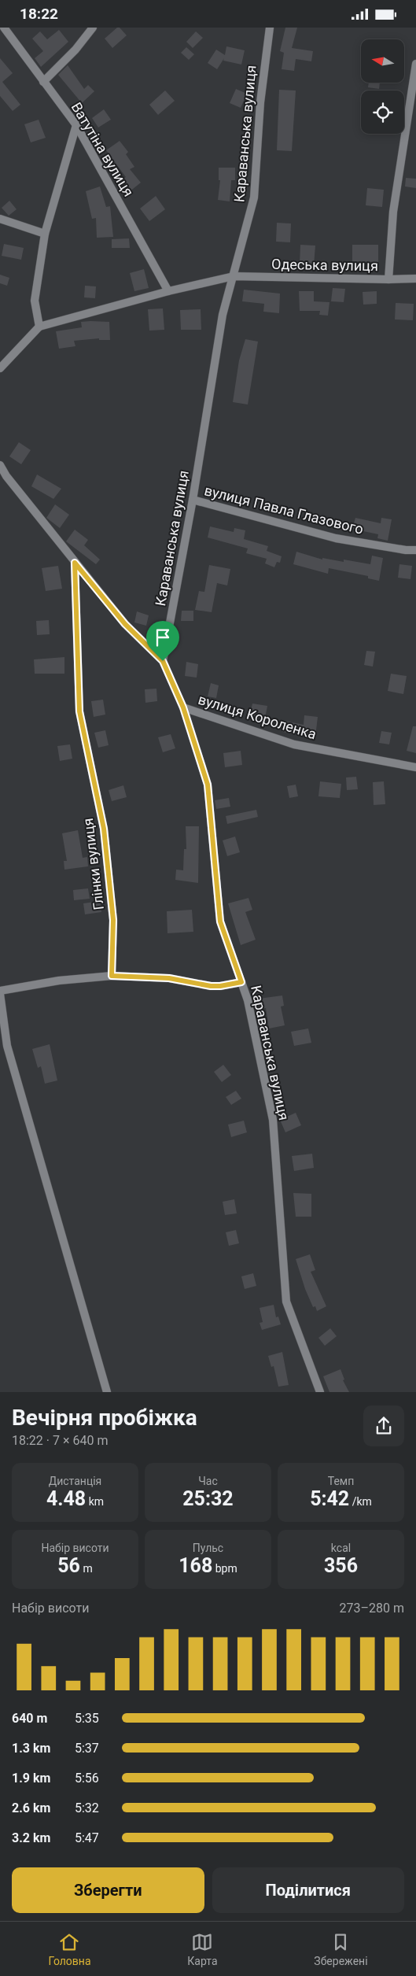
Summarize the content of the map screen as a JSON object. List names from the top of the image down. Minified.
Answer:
{"streets":{"street":["Караванська вулиця","Ватутіна вулиця","Одеська вулиця","вулиця Павла Глазового","вулиця Короленка","Глінки вулиця"]},"crossings":[["Караванська вулиця","Одеська вулиця"],["Караванська вулиця","вулиця Павла Глазового"],["Караванська вулиця","вулиця Короленка"],["Ватутіна вулиця","Одеська вулиця"]],"north":"left","page":{"status":"18:22","heading":["Вечірня пробіжка","18:22 · 7 × 640 m"],"stats":[["Дистанція","4.48 km"],["Час","25:32"],["Темп","5:42 /km"],["Набір висоти","56 m"],["Пульс","168 bpm"],["kcal","356"]],"chart":["Набір висоти","273–280 m"],"list":[{"name":"640 m","note":"5:35"},{"name":"1.3 km","note":"5:37"},{"name":"1.9 km","note":"5:56"},{"name":"2.6 km","note":"5:32"},{"name":"3.2 km","note":"5:47"}],"buttons":["Зберегти","Поділитися"],"tabs":["Головна","Карта","Збережені"]}}
